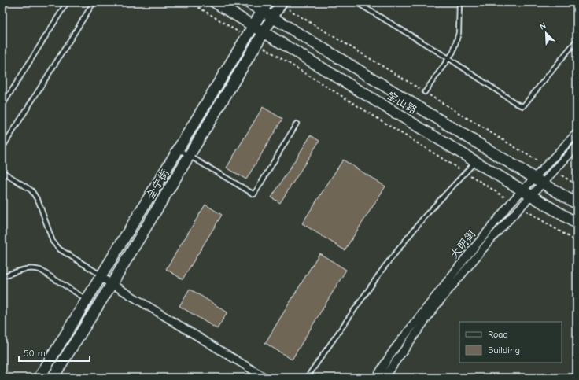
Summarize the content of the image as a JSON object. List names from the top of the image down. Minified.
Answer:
{"streets":{"street":["宝山路","全宁街","大明街"]},"crossings":[["宝山路","全宁街"],["宝山路","大明街"]],"legend":["Road","Building"],"scale_bar":"50 m","north":"top left"}
